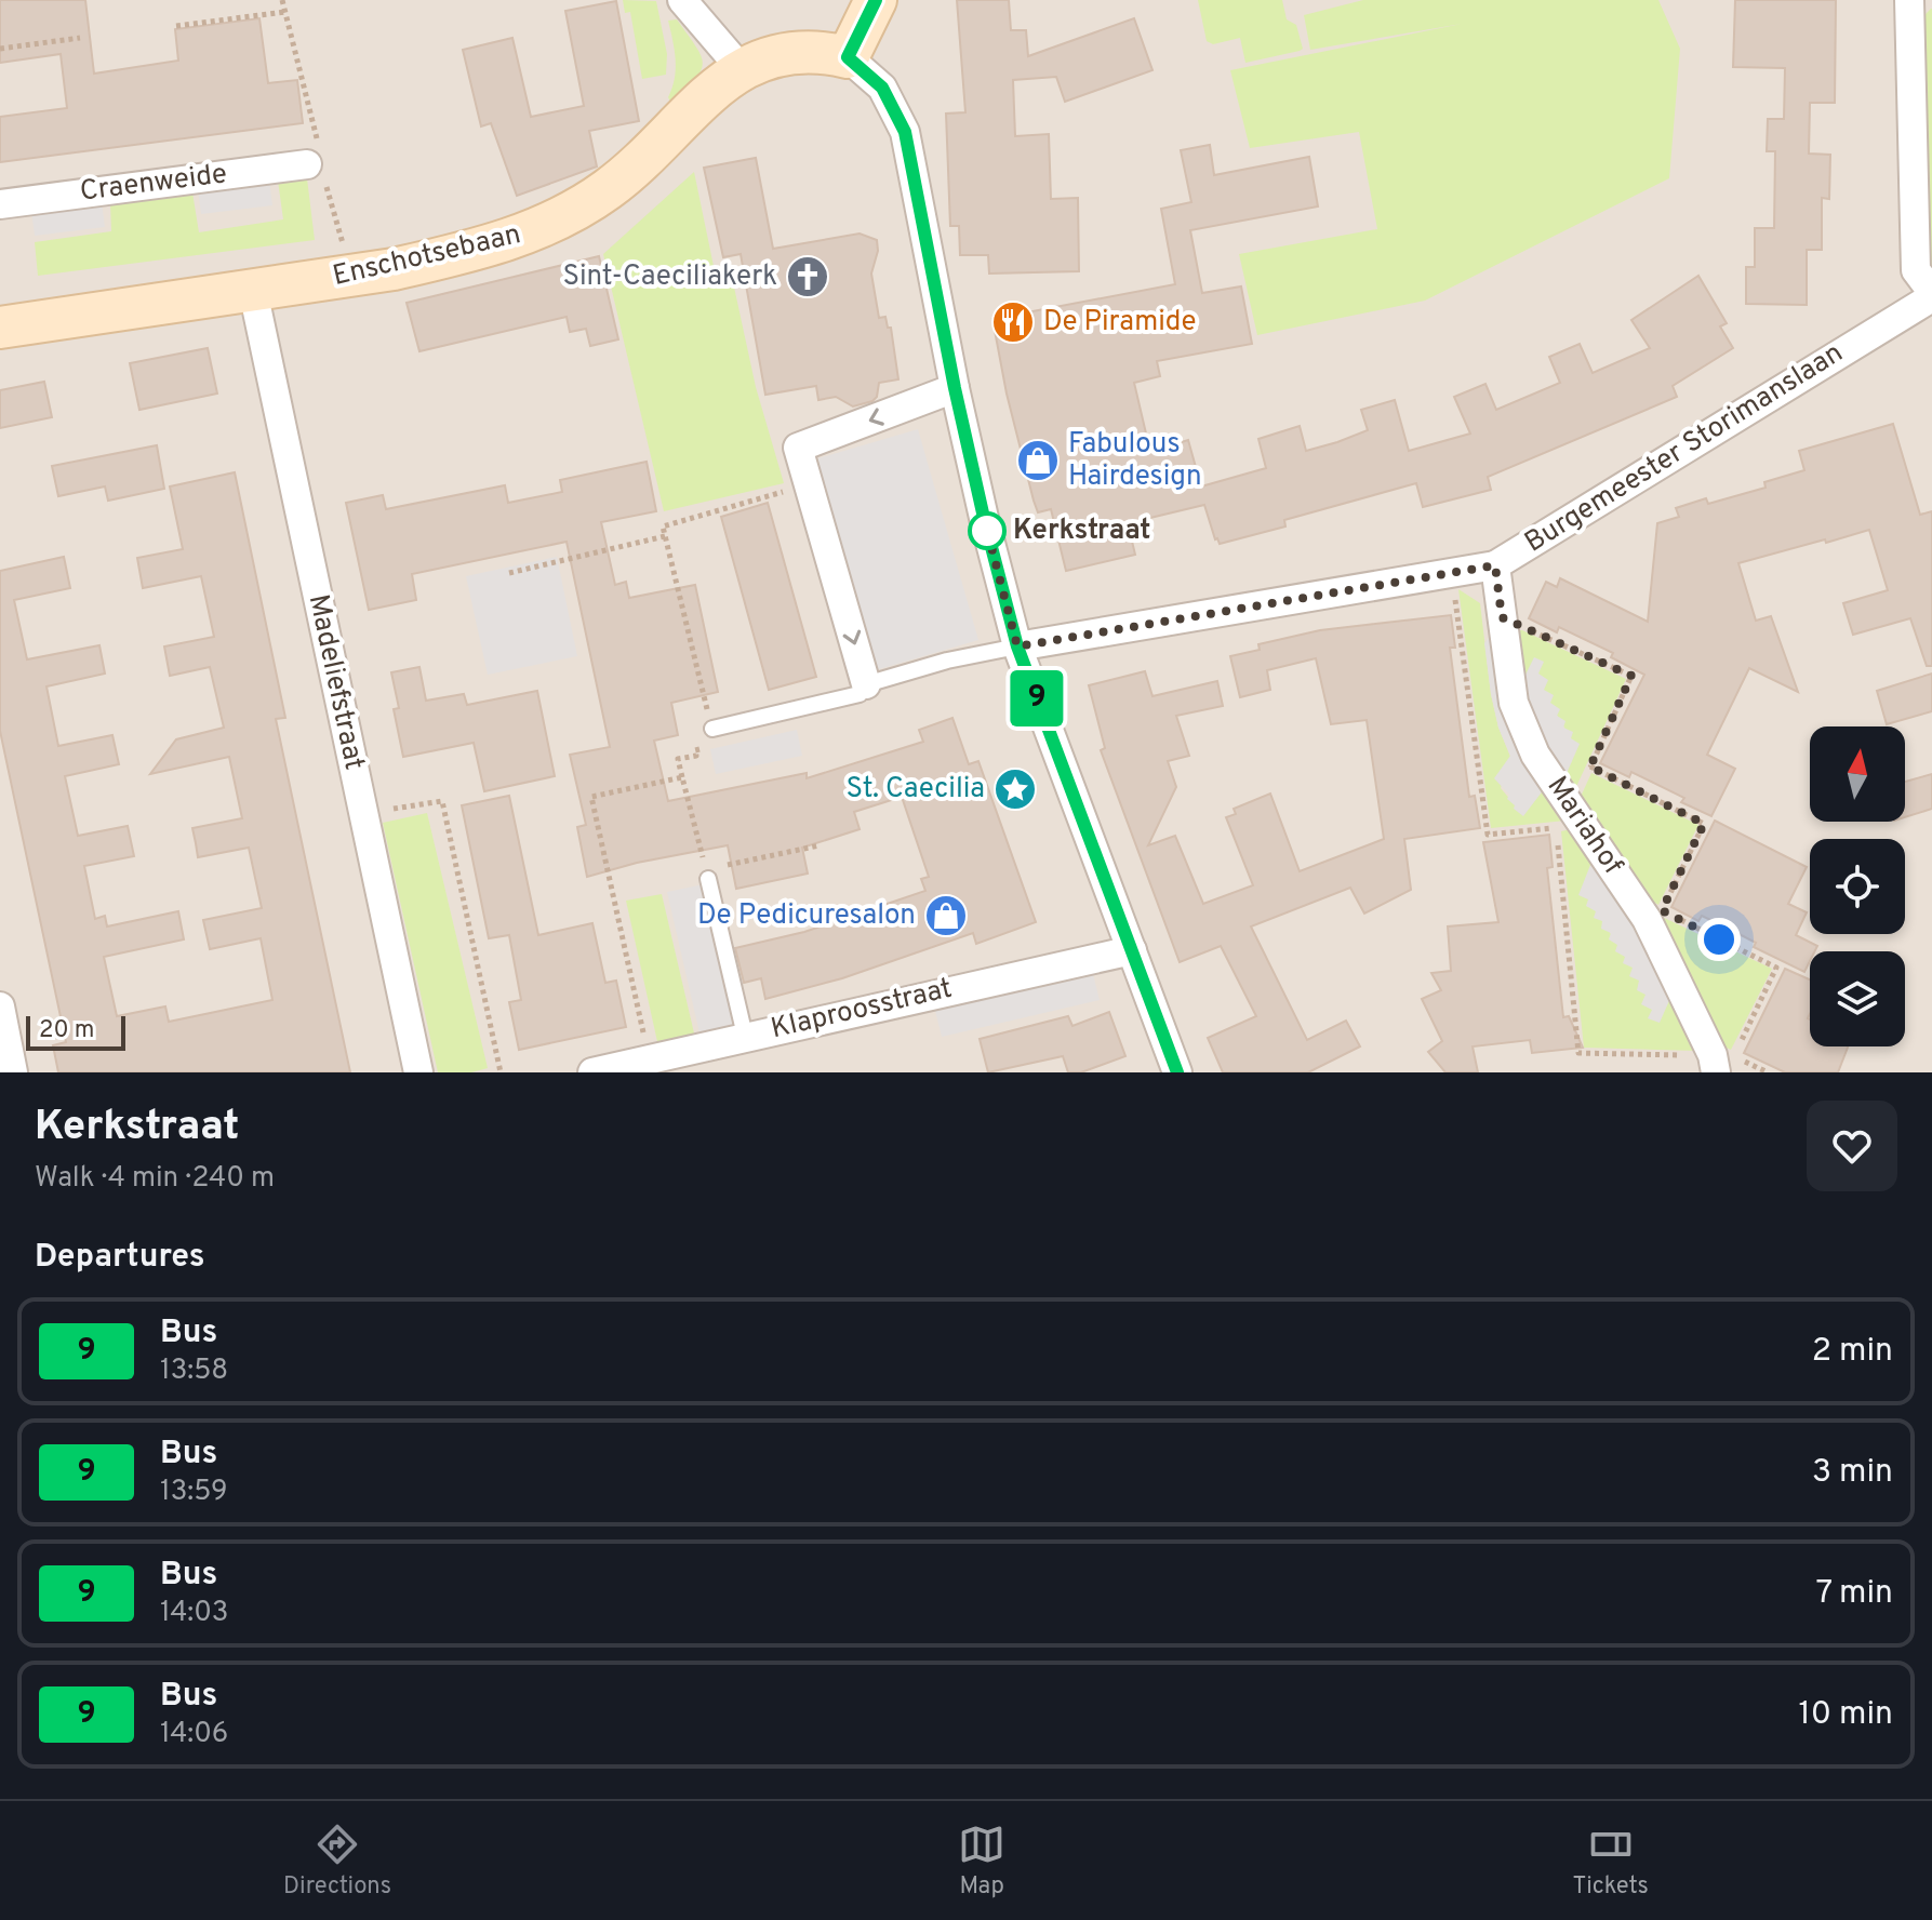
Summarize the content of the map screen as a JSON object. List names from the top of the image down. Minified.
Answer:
{"streets":{"street":["Craenweide","Enschotsebaan","Burgemeester Storimanslaan","Madeliefstraat","Mariahof","Klaproosstraat"]},"crossings":[["Enschotsebaan","Madeliefstraat"],["Burgemeester Storimanslaan","Mariahof"]],"places":{"church":["Sint-Caeciliakerk"],"restaurant":["De Piramide"],"shop":["Fabulous Hairdesign","De Pedicuresalon"],"other":["Kerkstraat"],"place":["St. Caecilia"]},"lines":["bus line 9"],"scale_bar":"20 m","north":"top","page":{"on_map":"9","scale":"20 m","heading":[["Kerkstraat","Walk · 4 min · 240 m"],"Departures"],"list":[{"mark":"9","name":"Bus","note":"13:58","value":"2 min"},{"mark":"9","name":"Bus","note":"13:59","value":"3 min"},{"mark":"9","name":"Bus","note":"14:03","value":"7 min"},{"mark":"9","name":"Bus","note":"14:06","value":"10 min"}],"tabs":["Directions","Map","Tickets"]}}
